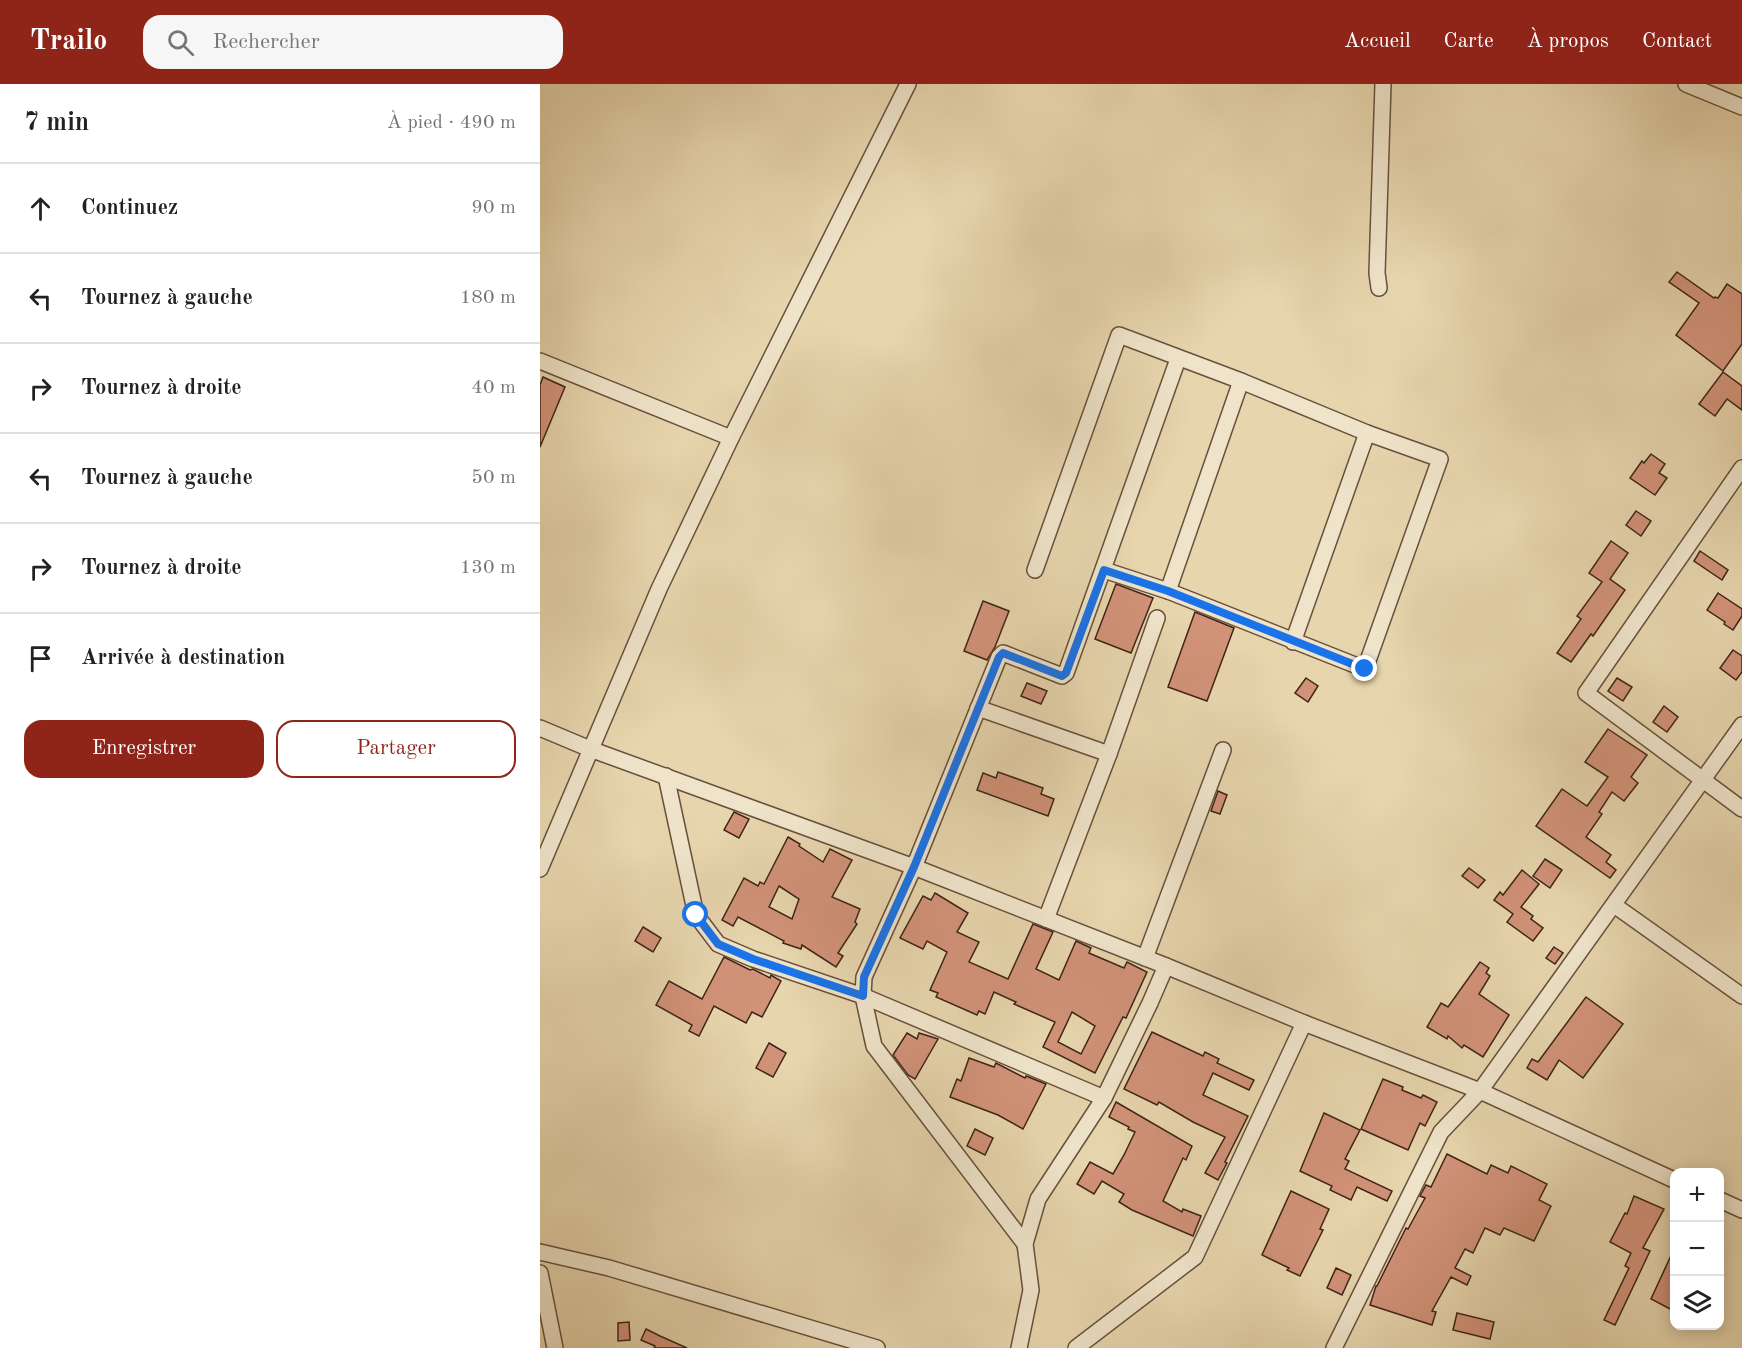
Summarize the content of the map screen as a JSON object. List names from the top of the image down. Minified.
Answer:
{"page":{"header":"Trailo","search":"Rechercher","nav":["Accueil","Carte","À propos","Contact"],"heading":["7 min","À pied · 490 m"],"list":[["Continuez","90 m"],["Tournez à gauche","180 m"],["Tournez à droite","40 m"],["Tournez à gauche","50 m"],["Tournez à droite","130 m"],"Arrivée à destination"],"buttons":["Enregistrer","Partager"],"map_buttons":["+","−"]}}
